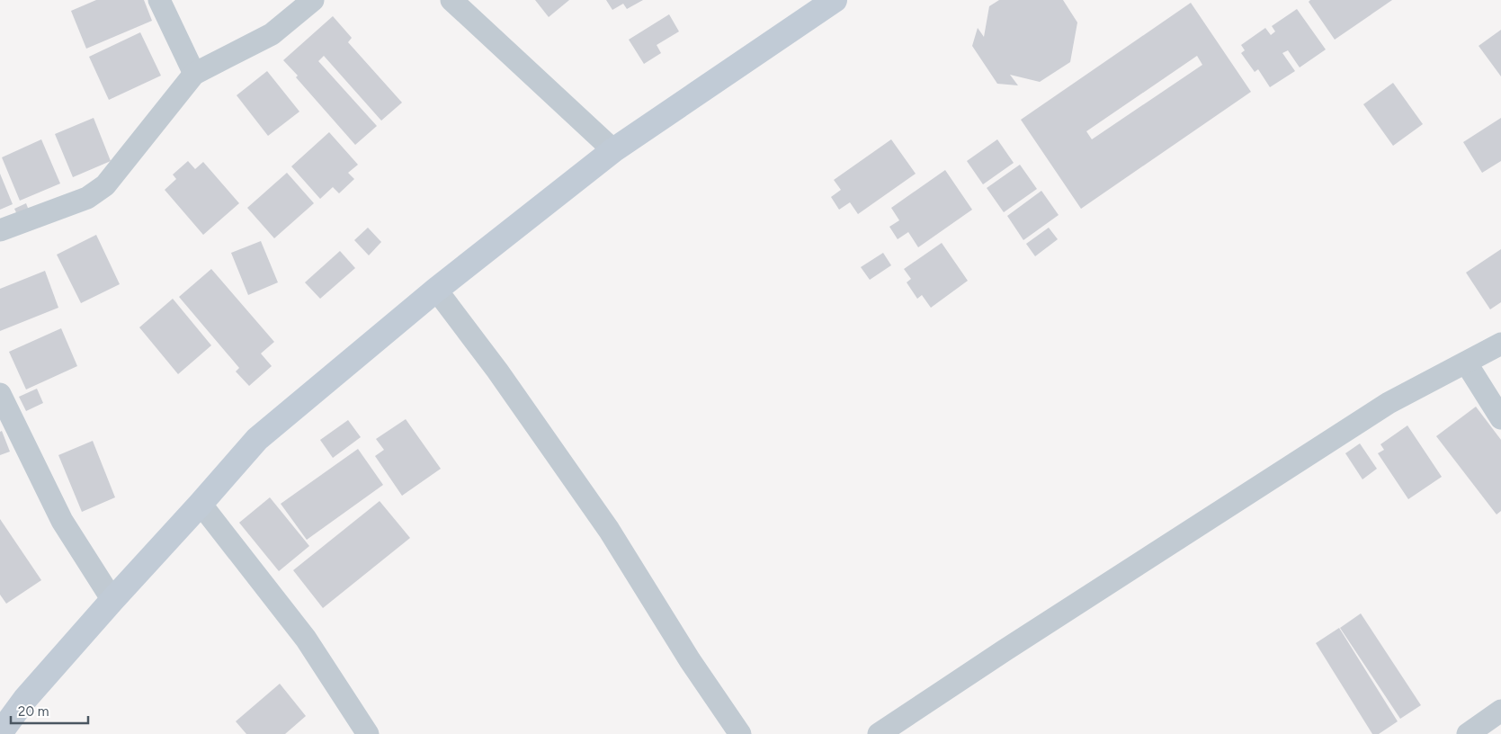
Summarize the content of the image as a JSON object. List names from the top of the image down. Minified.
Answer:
{"scale_bar":"20 m"}
